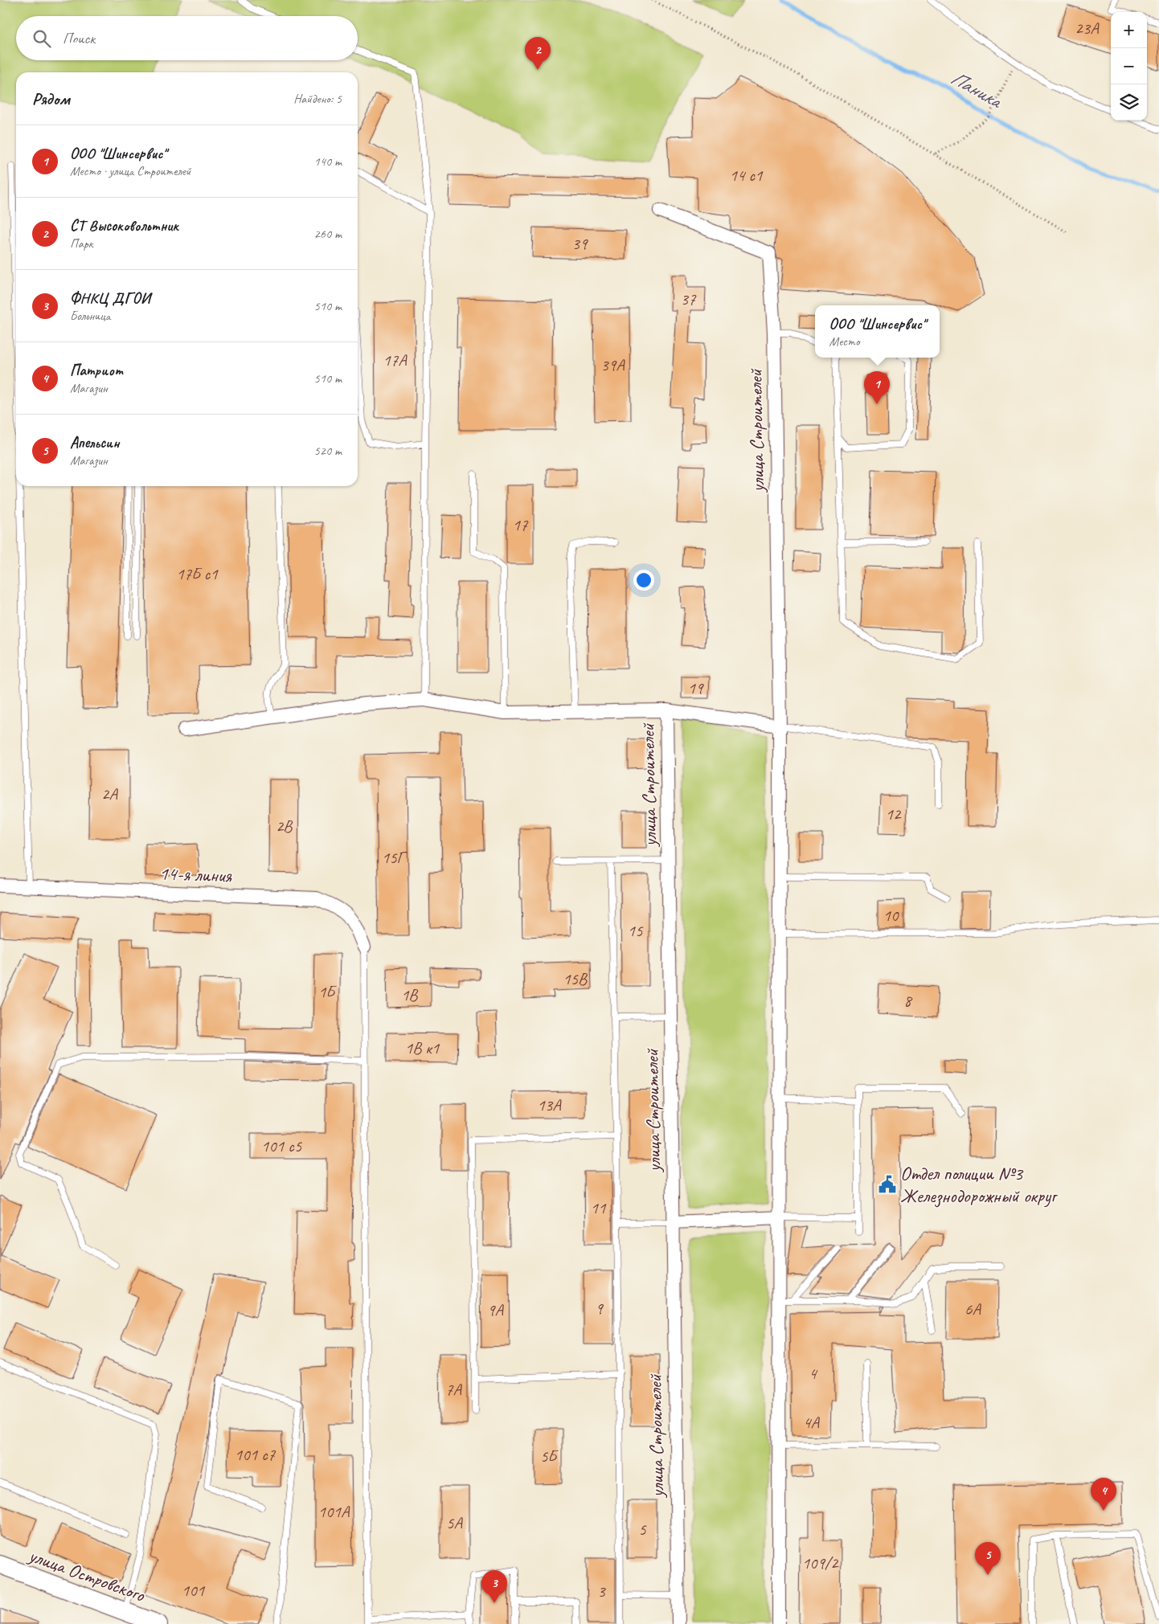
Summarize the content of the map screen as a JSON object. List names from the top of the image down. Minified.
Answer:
{"streets":{"street":["улица Строителей","14-я линия","улица Островского"]},"water":["Паника"],"places":{"public building":["Отдел полиции №3 Железнодорожный округ"]},"house_numbers":["23А","14 с1","39","37","17А","39А","17","17Б с1","19","2А","12","2В","15Г","10","15","15В","1Б","1В","8","1В к1","13А","101 с5","11","9","6А","9А","4","7А","4А","101 с7","5Б","101А","5А","5","109/2","101","3"],"page":{"map_buttons":["+","−"],"search":"Поиск","pins":["2","1","4","5","3"],"heading":["Рядом","Найдено: 5"],"list":[{"mark":"1","name":"ООО \"Шинсервис\"","note":"Место · улица Строителей","value":"140 m"},{"mark":"2","name":"СТ Высоковольтник","note":"Парк","value":"260 m"},{"mark":"3","name":"ФНКЦ ДГОИ","note":"Больница","value":"510 m"},{"mark":"4","name":"Патриот","note":"Магазин","value":"510 m"},{"mark":"5","name":"Апельсин","note":"Магазин","value":"520 m"}],"popup":["ООО \"Шинсервис\"","Место"]}}
